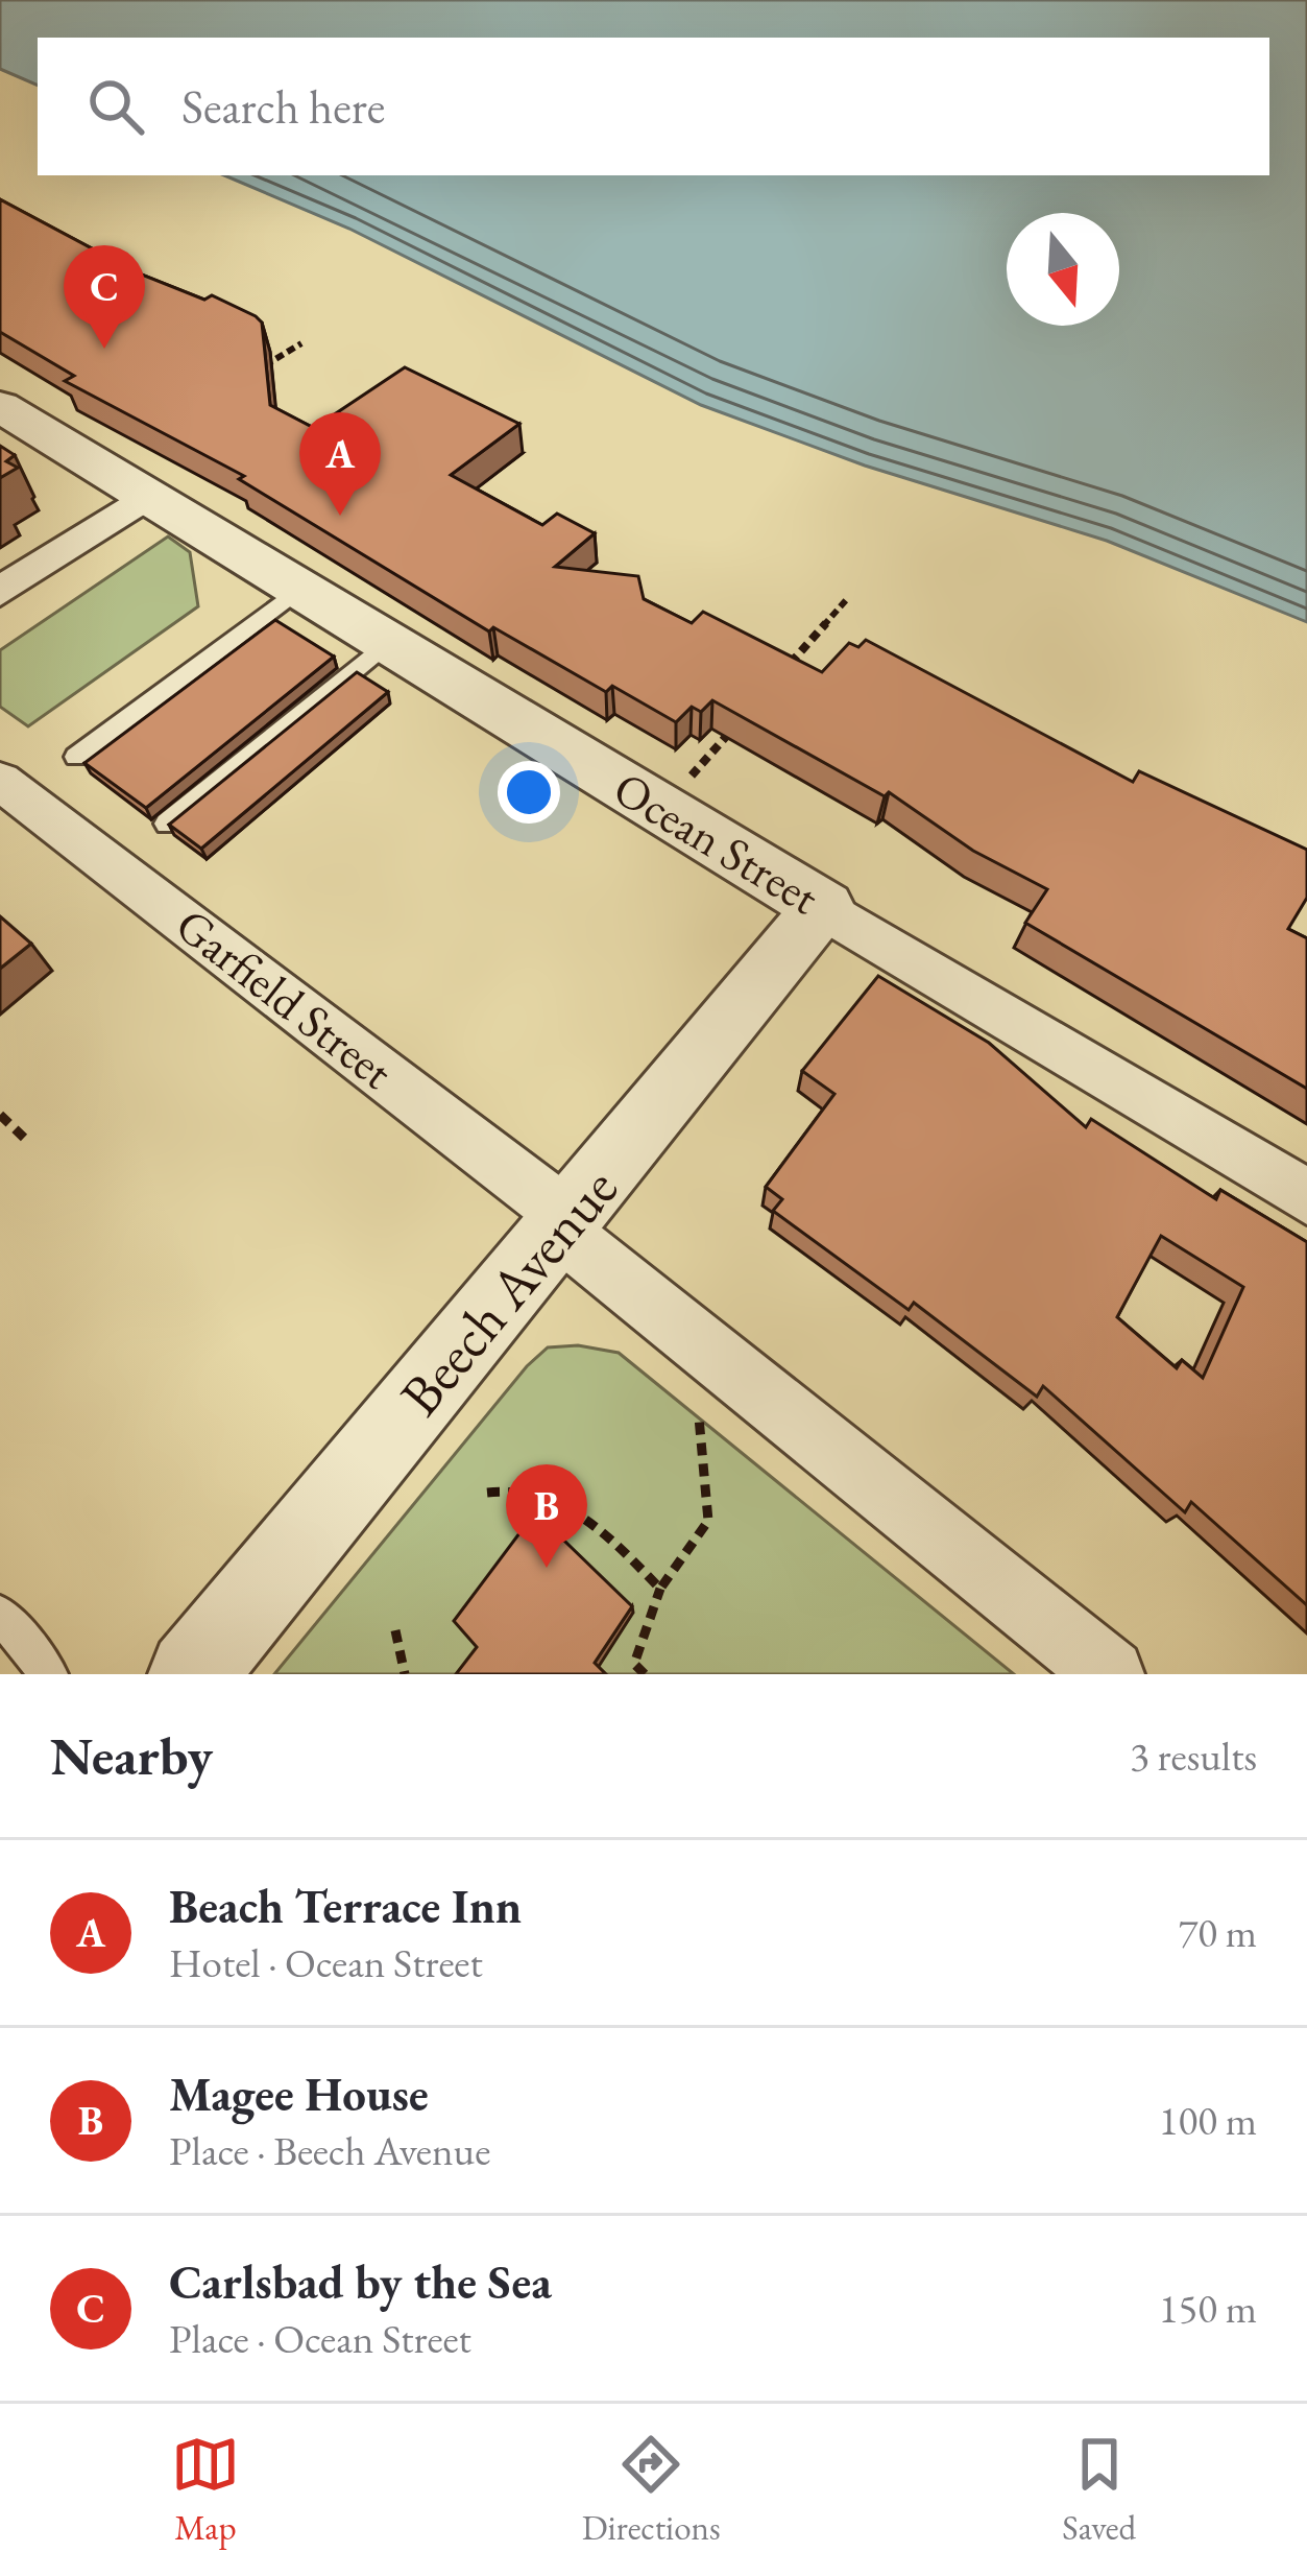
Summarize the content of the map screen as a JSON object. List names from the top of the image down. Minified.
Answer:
{"streets":{"street":["Ocean Street","Garfield Street","Beech Avenue"]},"crossings":[["Ocean Street","Beech Avenue"],["Garfield Street","Beech Avenue"]],"north":"bottom","page":{"search":"Search here","pins":["C","A","B"],"heading":["Nearby","3 results"],"list":[{"mark":"A","name":"Beach Terrace Inn","note":"Hotel · Ocean Street","value":"70 m"},{"mark":"B","name":"Magee House","note":"Place · Beech Avenue","value":"100 m"},{"mark":"C","name":"Carlsbad by the Sea","note":"Place · Ocean Street","value":"150 m"}],"nav":["Map","Directions","Saved"]}}
